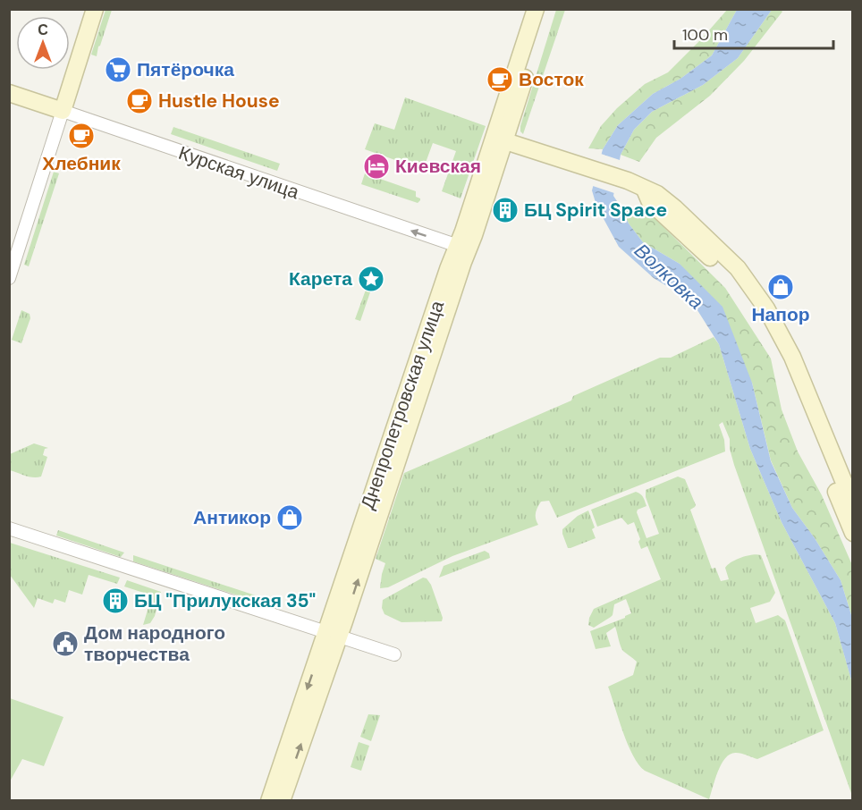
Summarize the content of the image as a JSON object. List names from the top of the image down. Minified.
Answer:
{"streets":{"main road":["Курская улица","Днепропетровская улица"]},"crossings":[["Курская улица","Днепропетровская улица"]],"one_way":["Курская улица"],"water":["Волковка"],"places":{"supermarket":["Пятёрочка"],"cafe":["Восток","Hustle House","Хлебник"],"hotel":["Киевская"],"building":["БЦ Spirit Space","БЦ \"Прилукская 35\""],"place":["Карета"],"shop":["Напор","Антикор"],"public building":["Дом народного творчества"]},"scale_bar":"100 m","north":"top"}
